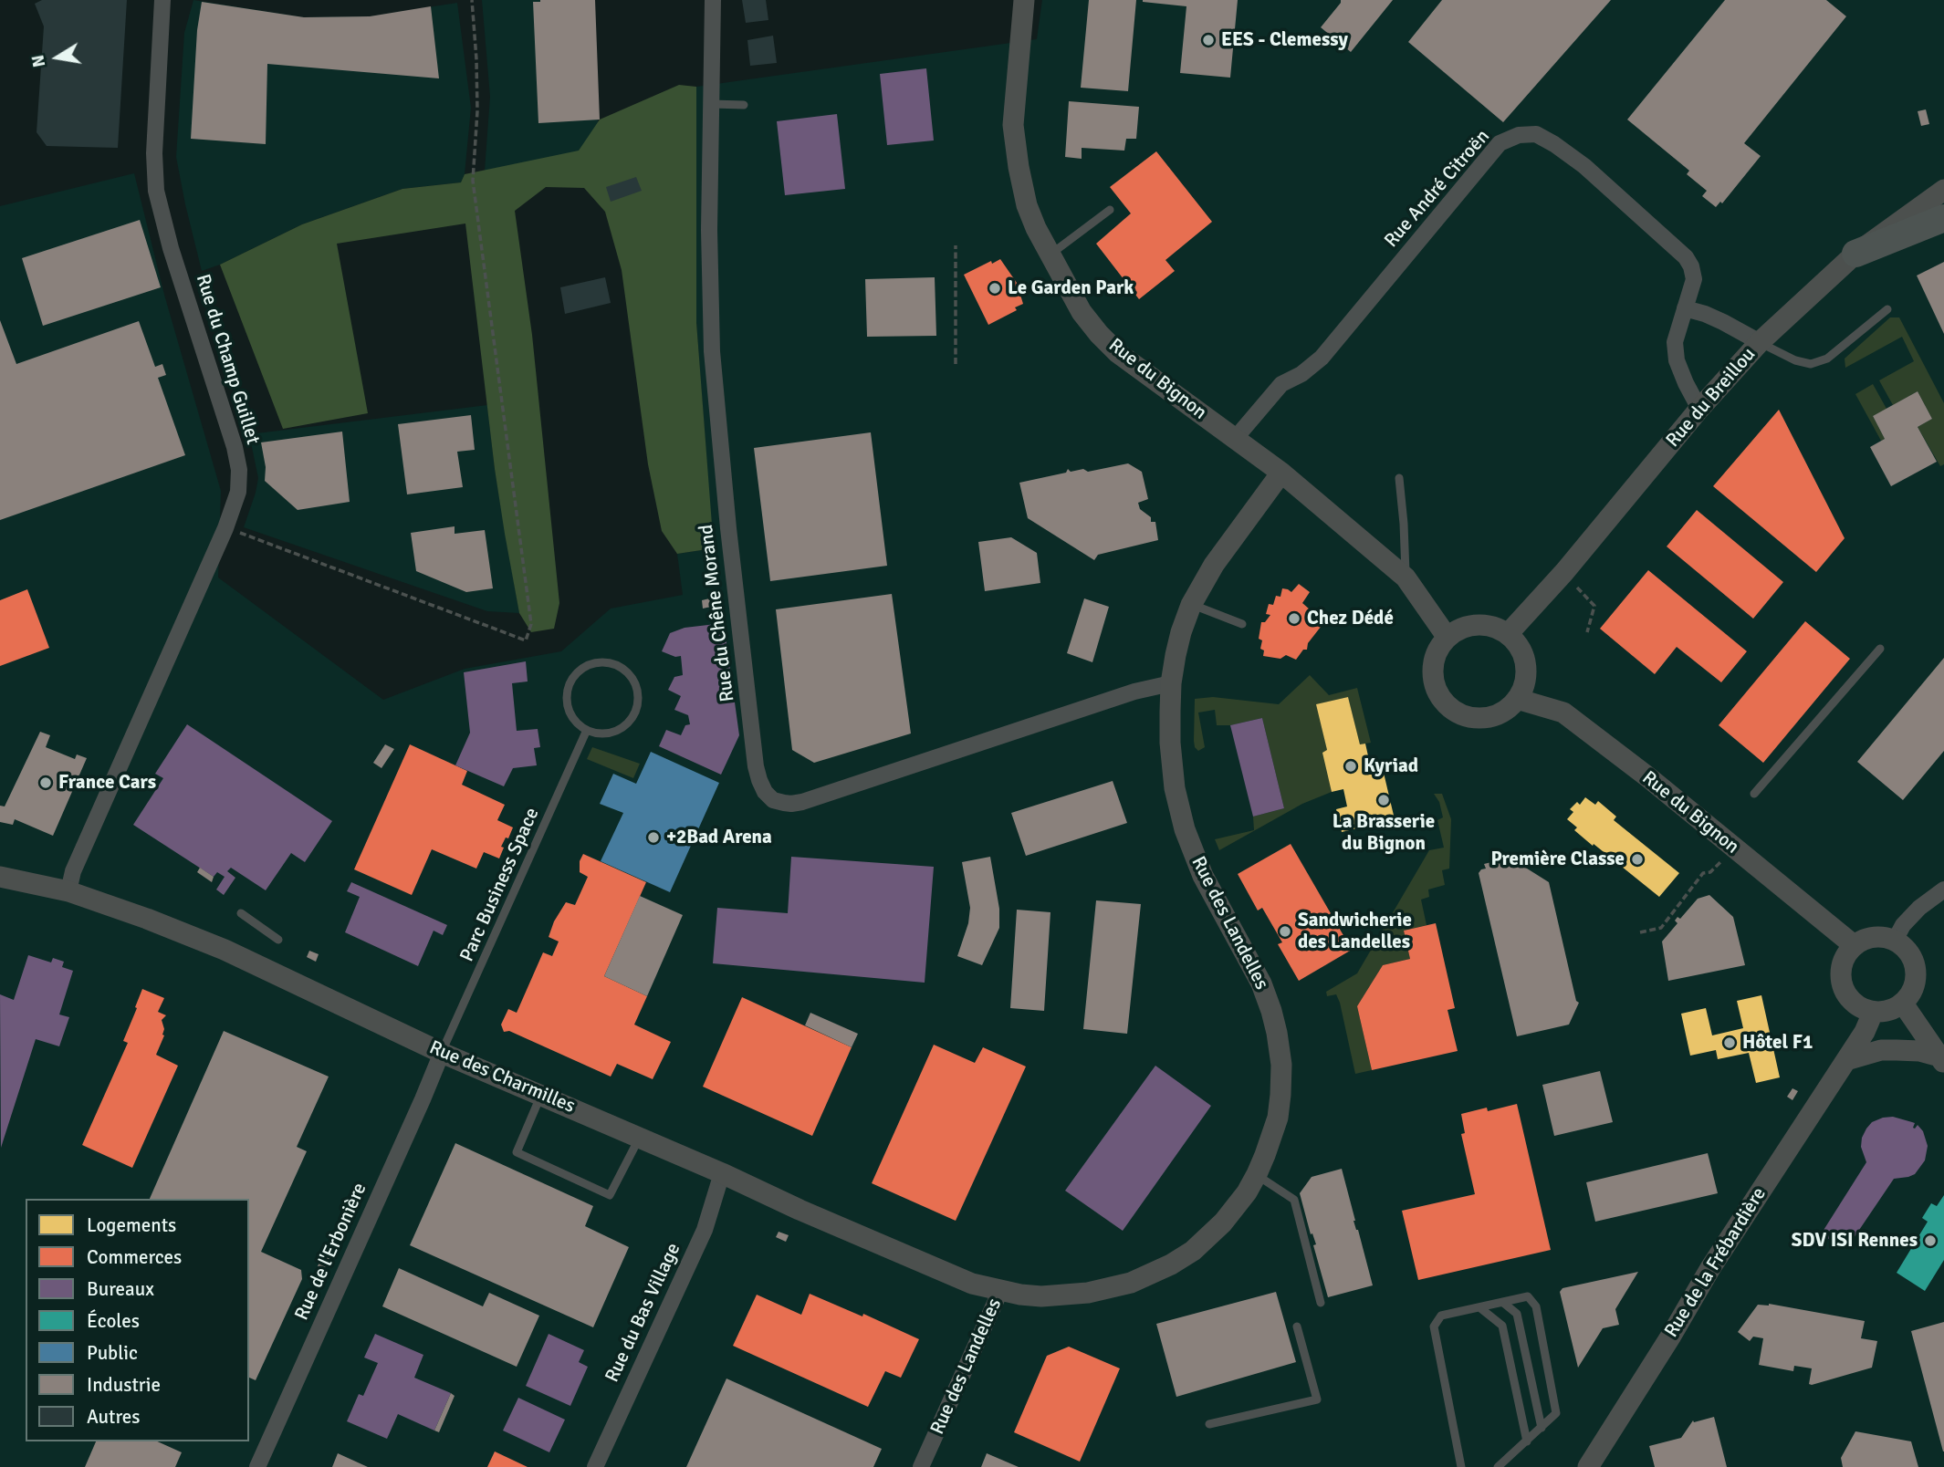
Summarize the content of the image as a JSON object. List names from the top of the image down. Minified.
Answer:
{"streets":{"street":["Rue André Citroën","Rue du Champ Guillet","Rue du Bignon","Rue du Breillou","Rue du Chêne Morand","Rue des Landelles","Rue des Charmilles","Rue de l'Erbonière","Rue de la Frébardière","Rue du Bas Village"],"lane":["Parc Business Space"]},"crossings":[["Rue André Citroën","Rue du Bignon"],["Rue André Citroën","Rue du Breillou"],["Rue du Champ Guillet","Rue des Charmilles"],["Rue du Bignon","Rue du Breillou"],["Rue du Bignon","Rue des Landelles"],["Rue du Bignon","Rue de la Frébardière"],["Rue du Chêne Morand","Rue des Landelles"],["Parc Business Space","Rue des Charmilles"],["Parc Business Space","Rue de l'Erbonière"],["Rue des Landelles","Rue des Charmilles"],["Rue des Charmilles","Rue de l'Erbonière"],["Rue des Charmilles","Rue du Bas Village"]],"places":["EES - Clemessy","Le Garden Park","Chez Dédé","Kyriad","France Cars","La Brasserie du Bignon","+2Bad Arena","Première Classe","Sandwicherie des Landelles","Hôtel F1","SDV ISI Rennes"],"legend":["Logements","Commerces","Bureaux","Écoles","Public","Industrie","Autres"],"north":"left"}
